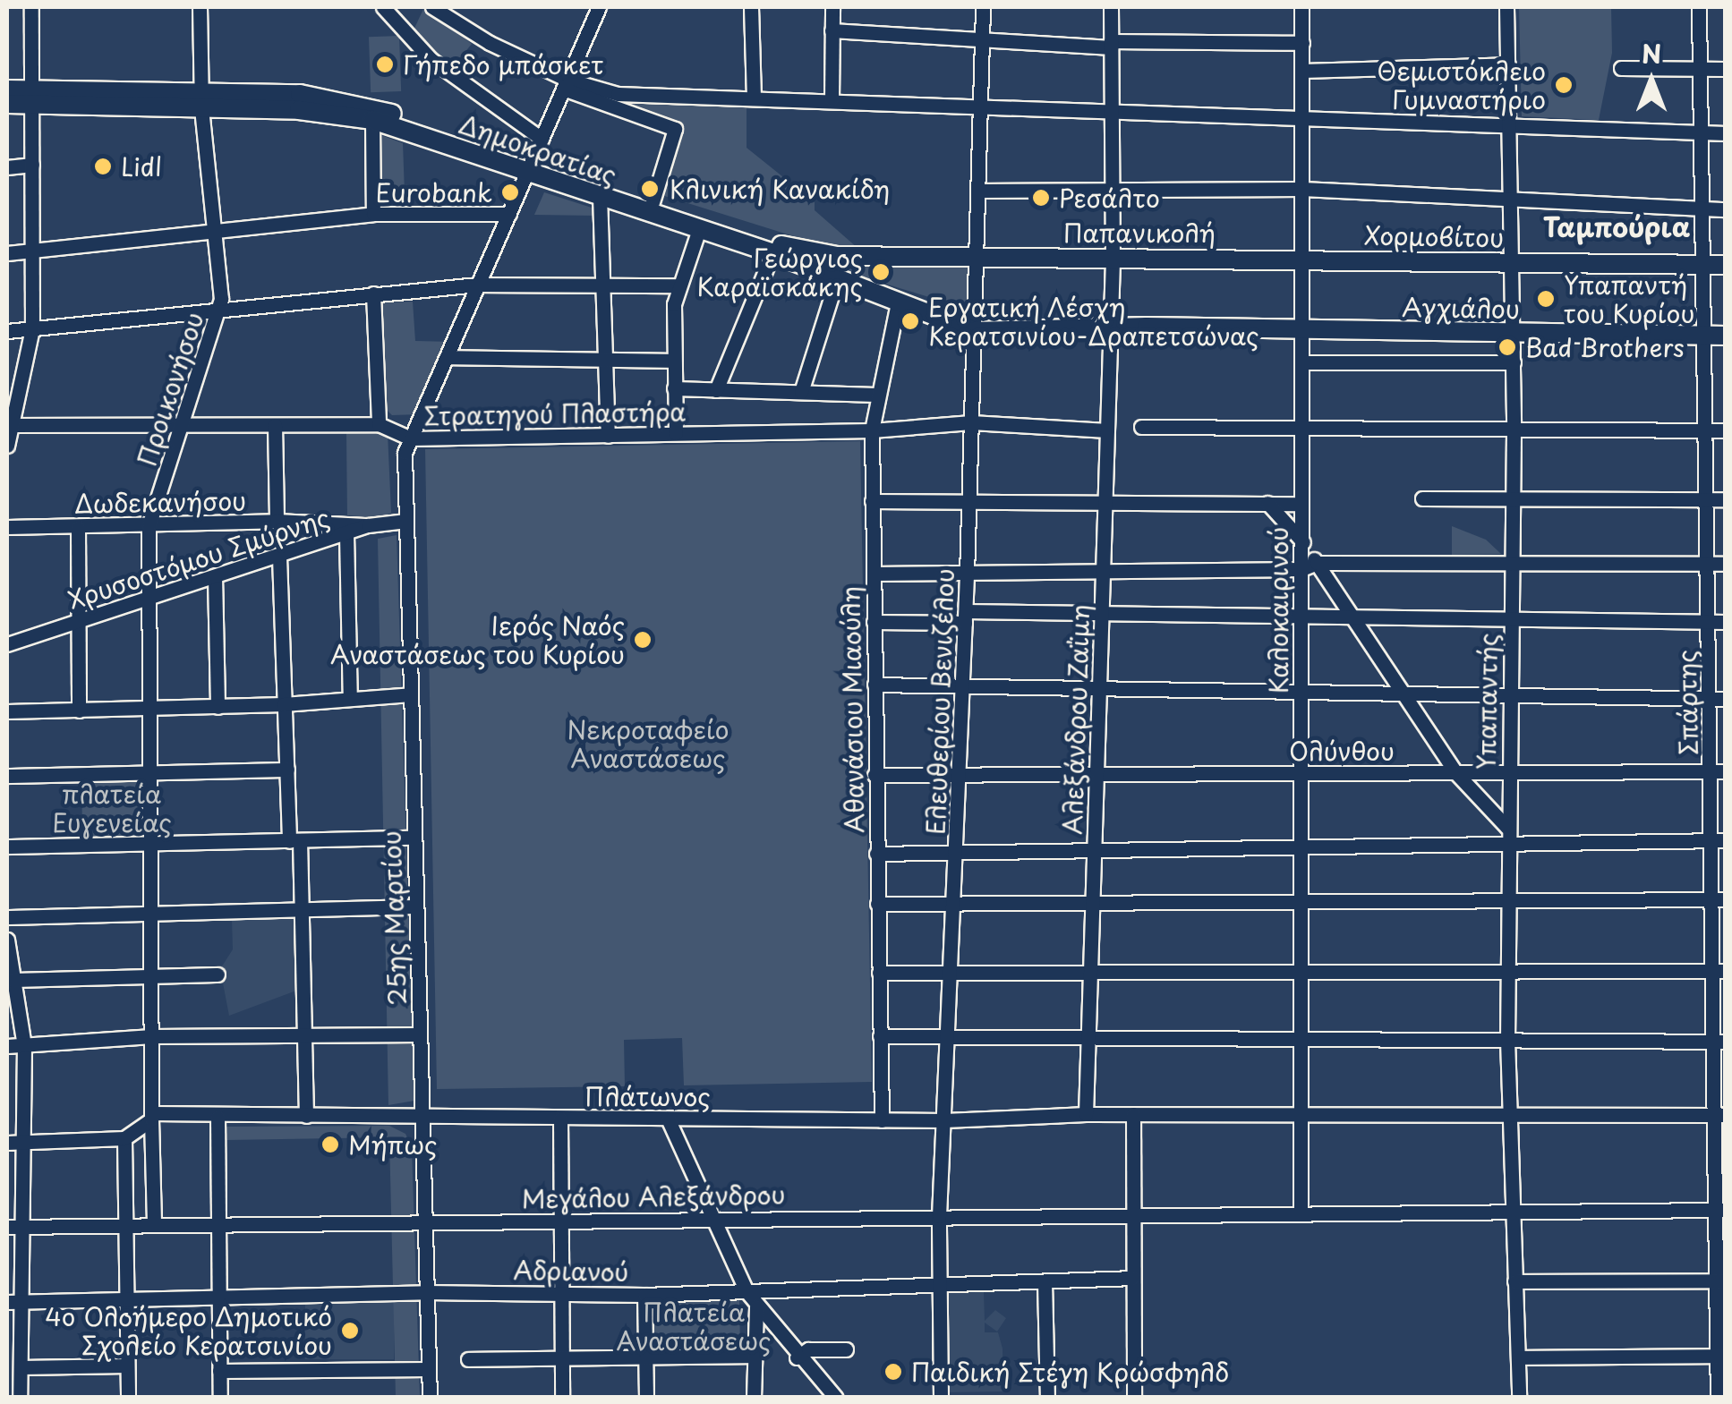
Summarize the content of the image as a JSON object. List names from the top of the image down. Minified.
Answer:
{"streets":{"main road":["Δημοκρατίας","Παπανικολή","Χορμοβίτου","Αγχιάλου"],"street":["Προικονήσου","Στρατηγού Πλαστήρα","Δωδεκανήσου","Χρυσοστόμου Σμύρνης","Καλοκαιρινού","Ελευθερίου Βενιζέλου","Υπαπαντής","Σπάρτης","Αθανάσιου Μιαούλη","Αλεξάνδρου Ζαΐμη","Ολύνθου","25ης Μαρτίου","Πλάτωνος","Μεγάλου Αλεξάνδρου","Αδριανού"]},"crossings":[["Δημοκρατίας","Παπανικολή"],["Δημοκρατίας","Αγχιάλου"],["Δημοκρατίας","Προικονήσου"],["Δημοκρατίας","Καλοκαιρινού"],["Δημοκρατίας","Ελευθερίου Βενιζέλου"],["Δημοκρατίας","Αθανάσιου Μιαούλη"],["Δημοκρατίας","Αλεξάνδρου Ζαΐμη"],["Δημοκρατίας","25ης Μαρτίου"],["Παπανικολή","Χορμοβίτου"],["Παπανικολή","Καλοκαιρινού"],["Παπανικολή","Ελευθερίου Βενιζέλου"],["Παπανικολή","Αλεξάνδρου Ζαΐμη"],["Χορμοβίτου","Καλοκαιρινού"],["Χορμοβίτου","Υπαπαντής"],["Χορμοβίτου","Σπάρτης"],["Αγχιάλου","Καλοκαιρινού"],["Αγχιάλου","Υπαπαντής"],["Αγχιάλου","Σπάρτης"],["Προικονήσου","Στρατηγού Πλαστήρα"],["Προικονήσου","Δωδεκανήσου"],["Προικονήσου","Χρυσοστόμου Σμύρνης"],["Προικονήσου","Πλάτωνος"],["Προικονήσου","Μεγάλου Αλεξάνδρου"],["Στρατηγού Πλαστήρα","Ελευθερίου Βενιζέλου"],["Στρατηγού Πλαστήρα","Αθανάσιου Μιαούλη"],["Στρατηγού Πλαστήρα","Αλεξάνδρου Ζαΐμη"],["Στρατηγού Πλαστήρα","25ης Μαρτίου"],["Δωδεκανήσου","Χρυσοστόμου Σμύρνης"],["Χρυσοστόμου Σμύρνης","25ης Μαρτίου"],["Καλοκαιρινού","Ολύνθου"],["Καλοκαιρινού","Πλάτωνος"],["Καλοκαιρινού","Μεγάλου Αλεξάνδρου"],["Ελευθερίου Βενιζέλου","Ολύνθου"],["Ελευθερίου Βενιζέλου","Πλάτωνος"],["Ελευθερίου Βενιζέλου","Μεγάλου Αλεξάνδρου"],["Ελευθερίου Βενιζέλου","Αδριανού"],["Υπαπαντής","Ολύνθου"],["Υπαπαντής","Πλάτωνος"],["Υπαπαντής","Μεγάλου Αλεξάνδρου"],["Σπάρτης","Ολύνθου"],["Σπάρτης","Πλάτωνος"],["Σπάρτης","Μεγάλου Αλεξάνδρου"],["Αθανάσιου Μιαούλη","Ολύνθου"],["Αθανάσιου Μιαούλη","Πλάτωνος"],["Αλεξάνδρου Ζαΐμη","Ολύνθου"],["Αλεξάνδρου Ζαΐμη","Πλάτωνος"],["25ης Μαρτίου","Πλάτωνος"],["25ης Μαρτίου","Μεγάλου Αλεξάνδρου"],["25ης Μαρτίου","Αδριανού"]],"districts":["Ταμπούρια"],"parks":["Νεκροταφείο Αναστάσεως","πλατεία Ευγενείας","Πλατεία Αναστάσεως"],"places":["Γήπεδο μπάσκετ","Θεμιστόκλειο Γυμναστήριο","Lidl","Κλινική Κανακίδη","Eurobank","Ρεσάλτο","Γεώργιος Καραϊσκάκης","Υπαπαντή του Κυρίου","Εργατική Λέσχη Κερατσινίου-Δραπετσώνας","Bad Brothers","Ιερός Ναός Αναστάσεως του Κυρίου","Μήπως","4o Ολοήμερο Δημοτικό Σχολείο Κερατσινίου","Παιδική Στέγη Κρώσφηλδ"],"north":"top"}
